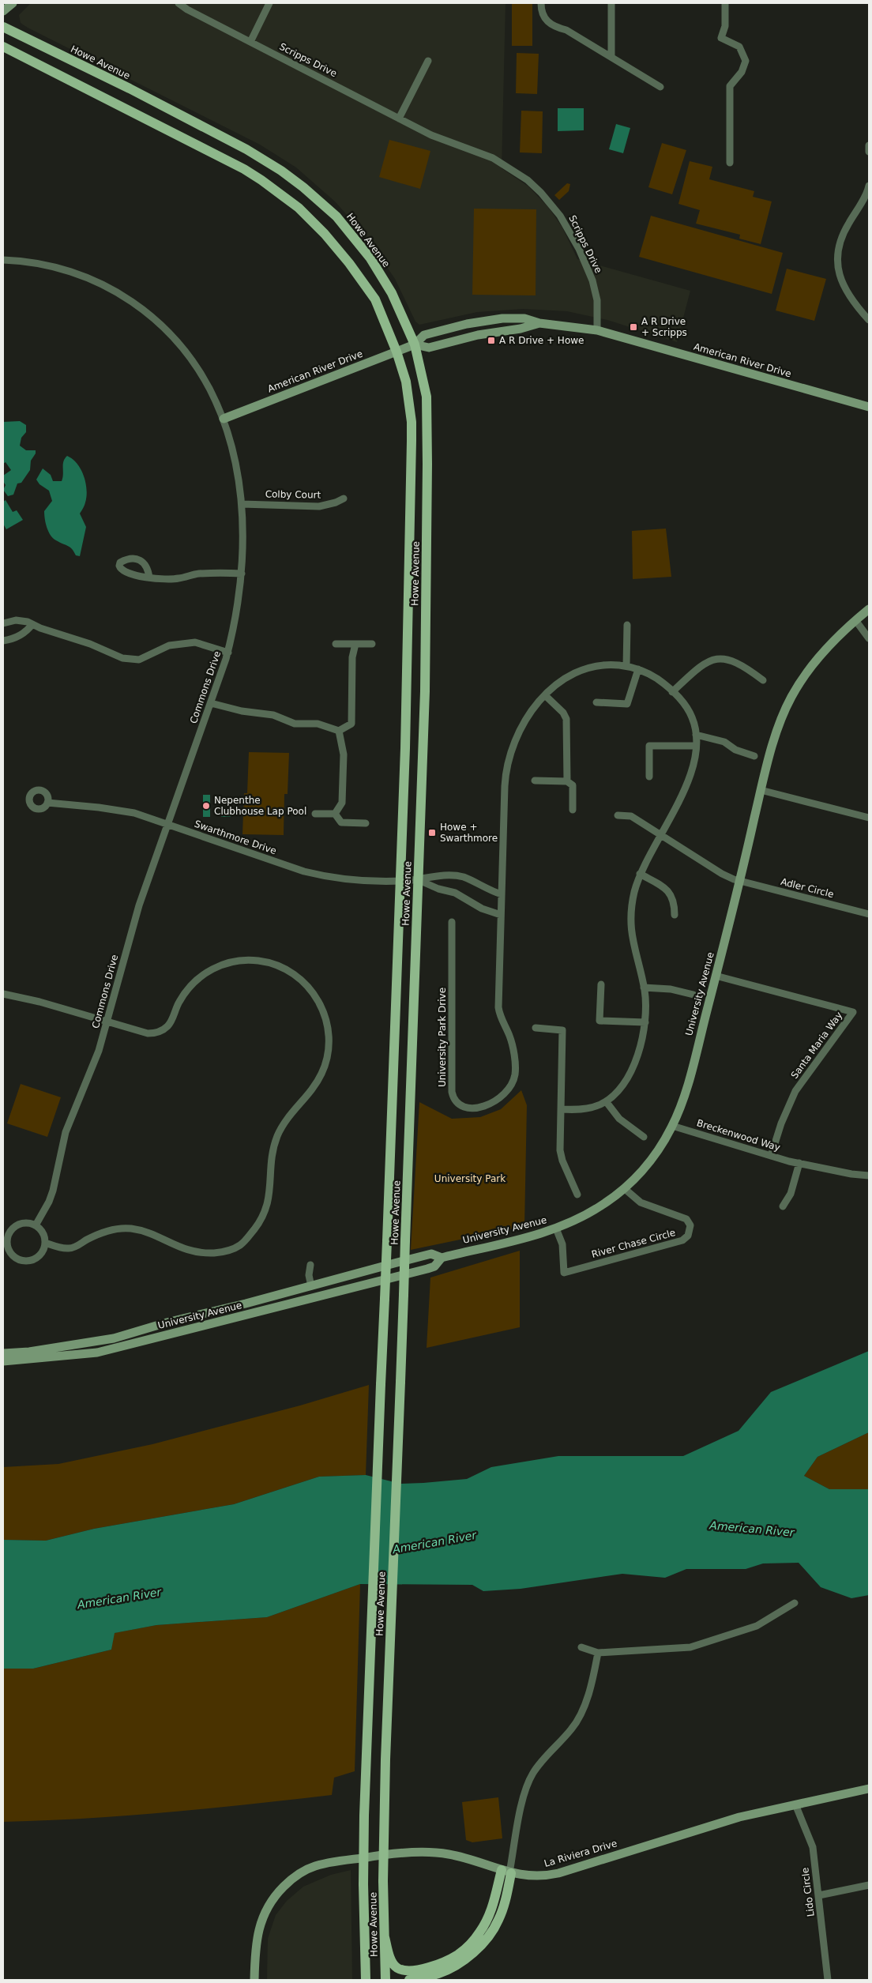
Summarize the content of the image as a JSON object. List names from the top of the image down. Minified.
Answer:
{"streets":{"main road":["Howe Avenue"],"street":["Scripps Drive","American River Drive","Colby Court","Commons Drive","Swarthmore Drive","Adler Circle","University Avenue","University Park Drive","Santa Maria Way","Breckenwood Way","River Chase Circle","La Riviera Drive","Lido Circle"]},"crossings":[["Scripps Drive","American River Drive"],["Howe Avenue","American River Drive"],["Howe Avenue","Swarthmore Drive"],["American River Drive","Commons Drive"],["Colby Court","Commons Drive"],["Commons Drive","Swarthmore Drive"],["Adler Circle","University Avenue"],["University Avenue","Santa Maria Way"],["University Avenue","Breckenwood Way"],["University Avenue","River Chase Circle"],["Santa Maria Way","Breckenwood Way"],["La Riviera Drive","Lido Circle"]],"water":["American River"],"parks":["University Park"],"places":{"transit":["A R Drive + Scripps","A R Drive + Howe","Howe + Swarthmore"],"other":["Nepenthe Clubhouse Lap Pool"]}}
